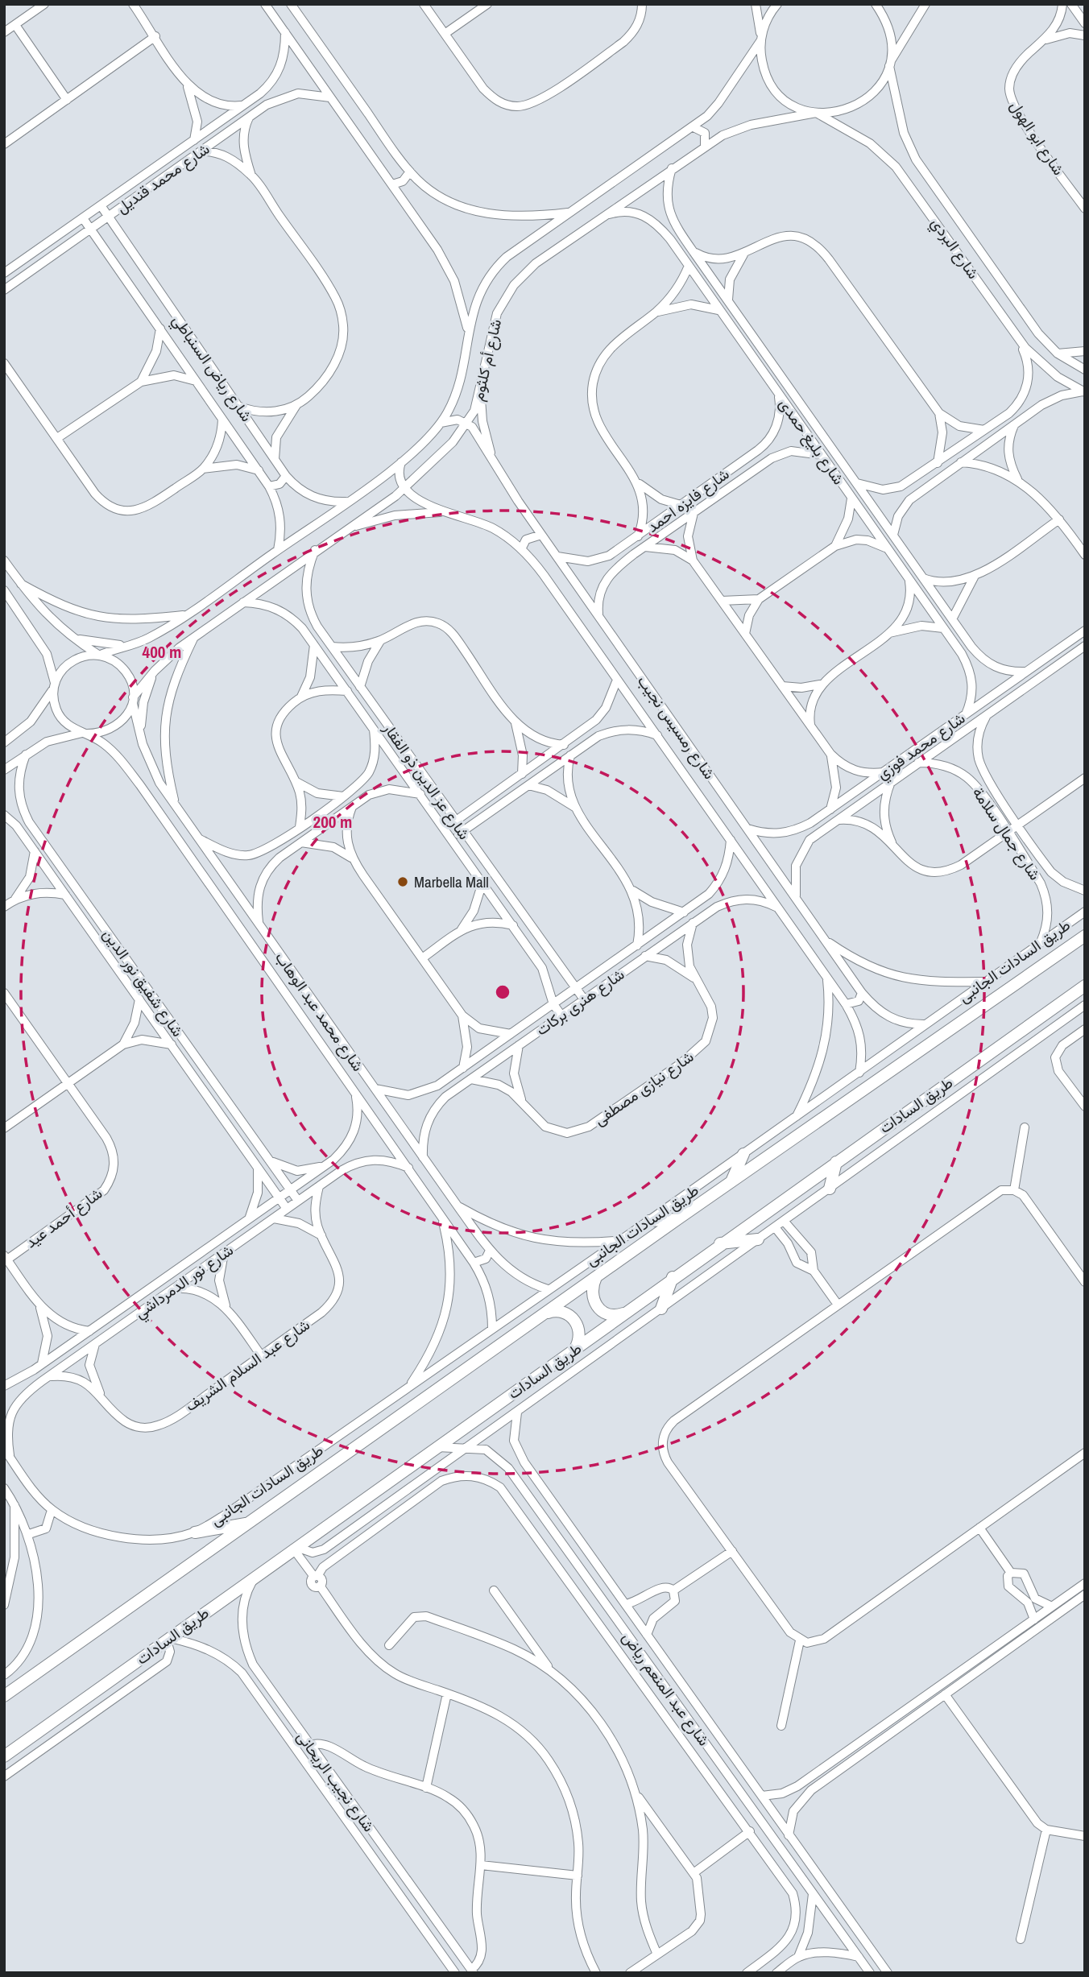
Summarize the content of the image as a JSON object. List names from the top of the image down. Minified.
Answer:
{"streets":{"main road":["طريق السادات"],"street":["شارع ابو الهول","شارع محمد قنديل","شارع البردي","شارع أم كلثوم","شارع رياض السنباطي","شارع بليغ حمدى","شارع فايزه احمد","شارع رمسيس نجيب","شارع محمد فوزي","شارع عز الدين ذو الفقار","شارع جمال سلامة","طريق السادات الجانبى","شارع شفيق نور الدين","شارع هنرى بركات","شارع محمد عبد الوهاب","شارع نيازى مصطفى","شارع أحمد عيد","شارع نور الدمرداشي","شارع عبد السلام الشريف","شارع عبد المنعم رياض","شارع نجيب الريحانى"]},"crossings":[["شارع محمد قنديل","شارع رياض السنباطي"],["شارع البردي","شارع أم كلثوم"],["شارع أم كلثوم","شارع رياض السنباطي"],["شارع أم كلثوم","شارع بليغ حمدى"],["شارع أم كلثوم","شارع رمسيس نجيب"],["شارع أم كلثوم","شارع عز الدين ذو الفقار"],["شارع أم كلثوم","شارع محمد عبد الوهاب"],["شارع بليغ حمدى","شارع فايزه احمد"],["شارع بليغ حمدى","شارع محمد فوزي"],["شارع فايزه احمد","شارع رمسيس نجيب"],["شارع رمسيس نجيب","شارع محمد فوزي"],["شارع رمسيس نجيب","طريق السادات الجانبى"],["شارع رمسيس نجيب","شارع هنرى بركات"],["شارع محمد فوزي","شارع جمال سلامة"],["شارع عز الدين ذو الفقار","شارع هنرى بركات"],["شارع جمال سلامة","طريق السادات الجانبى"],["طريق السادات الجانبى","شارع محمد عبد الوهاب"],["شارع شفيق نور الدين","شارع نور الدمرداشي"],["شارع هنرى بركات","شارع محمد عبد الوهاب"],["شارع هنرى بركات","شارع نيازى مصطفى"],["شارع محمد عبد الوهاب","شارع نور الدمرداشي"],["طريق السادات","شارع عبد المنعم رياض"],["طريق السادات","شارع نجيب الريحانى"],["شارع نور الدمرداشي","شارع عبد السلام الشريف"]],"places":["Marbella Mall"],"rings":["400 m","200 m"]}
